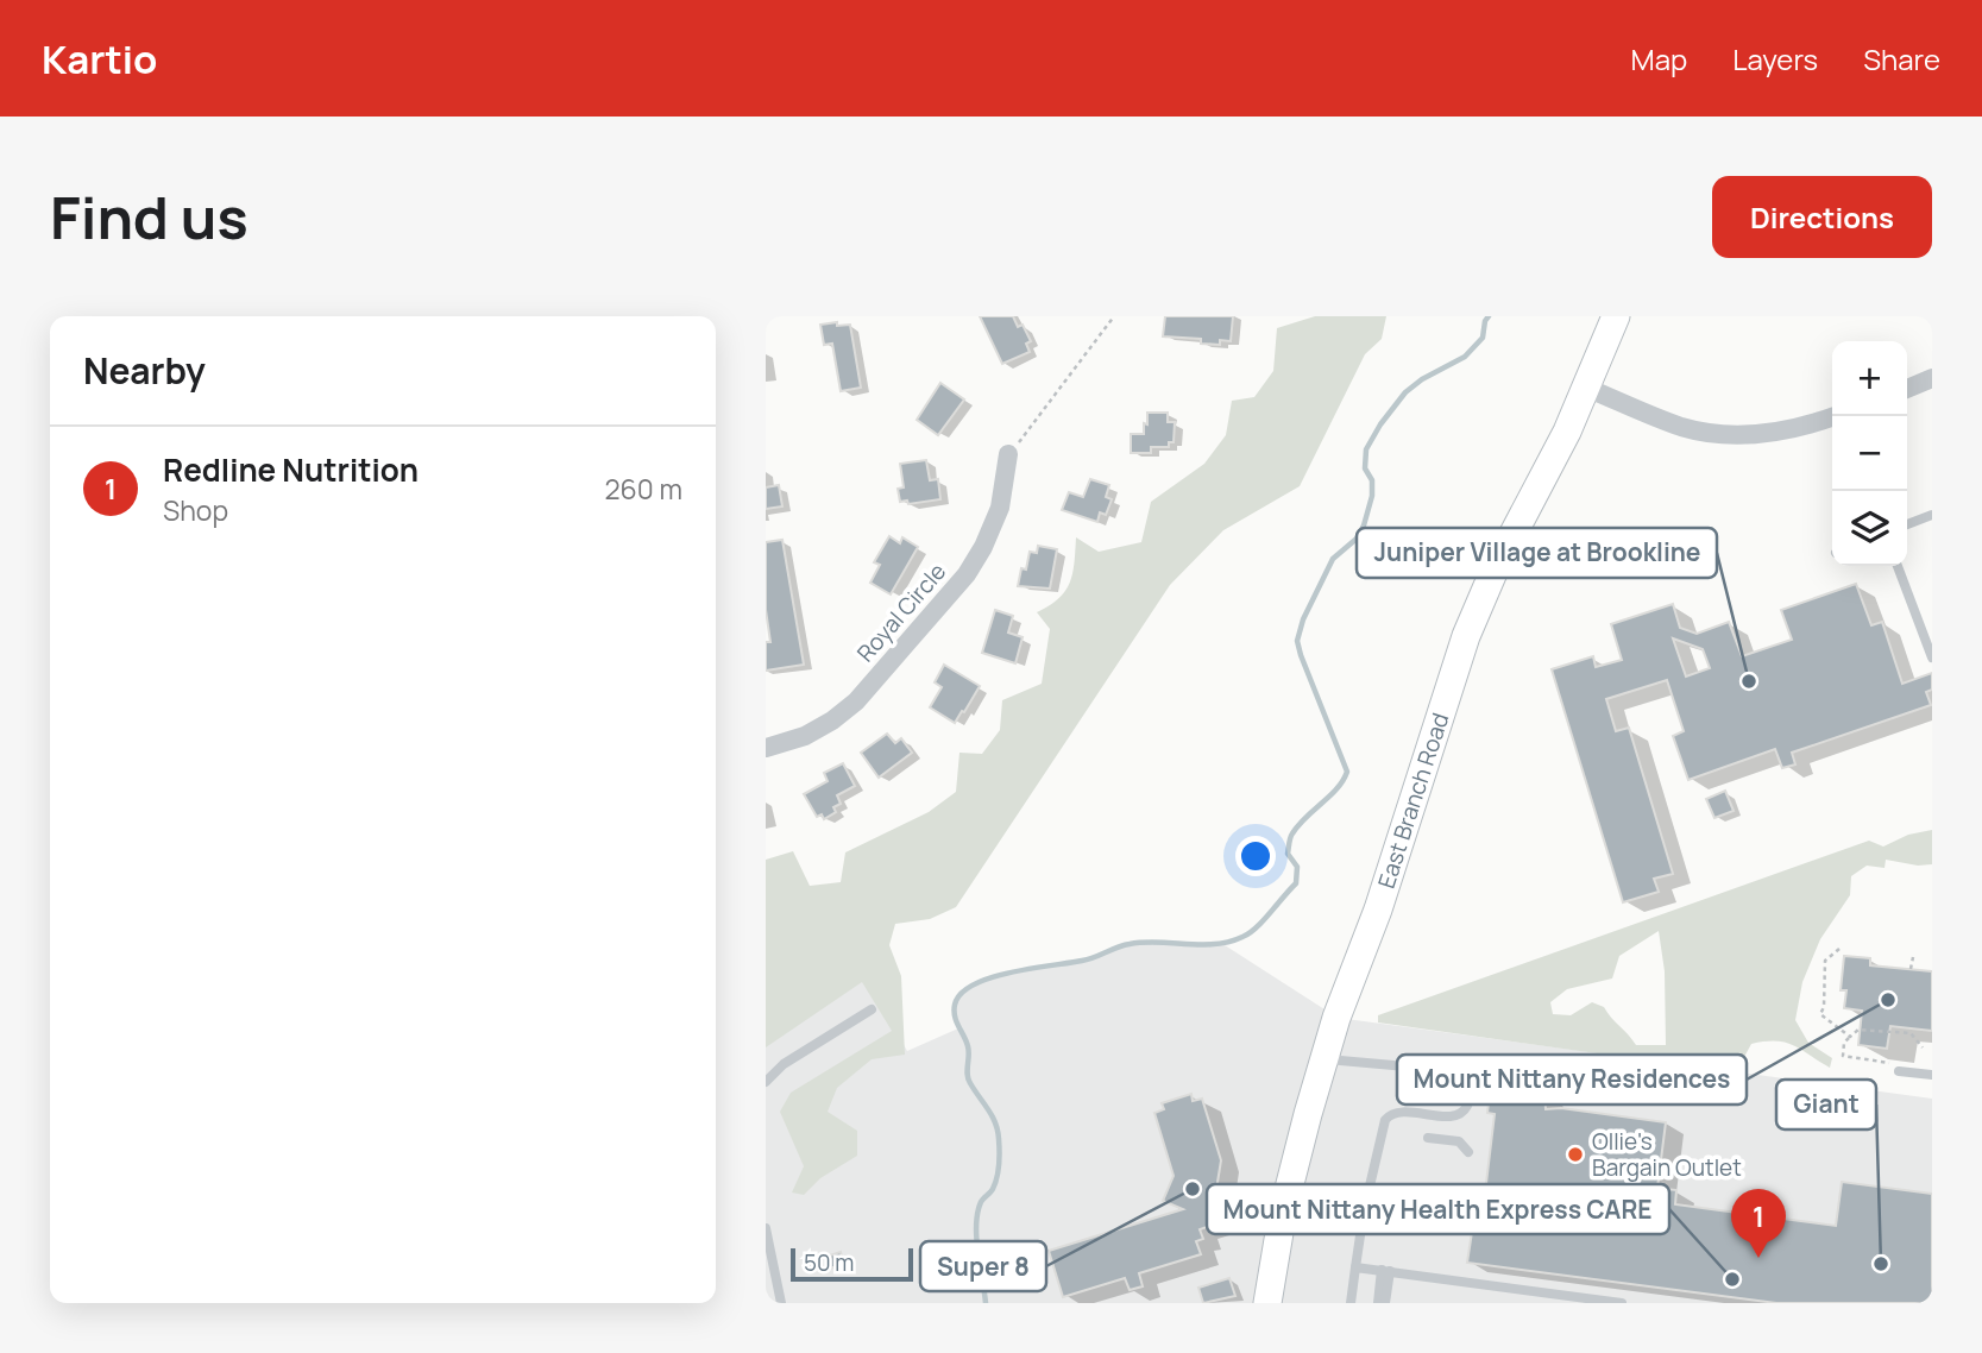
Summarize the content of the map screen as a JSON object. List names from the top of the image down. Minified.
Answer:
{"streets":{"main road":["East Branch Road"],"street":["Royal Circle"]},"places":["Juniper Village at Brookline","Mount Nittany Residences","Ollie's Bargain Outlet","Super 8","Giant","Mount Nittany Health Express CARE"],"scale_bar":"50 m","page":{"header":"Kartio","nav":["Map","Layers","Share"],"buttons":"Directions","title":"Find us","heading":"Nearby","map_buttons":["+","−"],"list":[{"mark":"1","name":"Redline Nutrition","note":"Shop","value":"260 m"}],"pins":"1","scale":"50 m"}}
